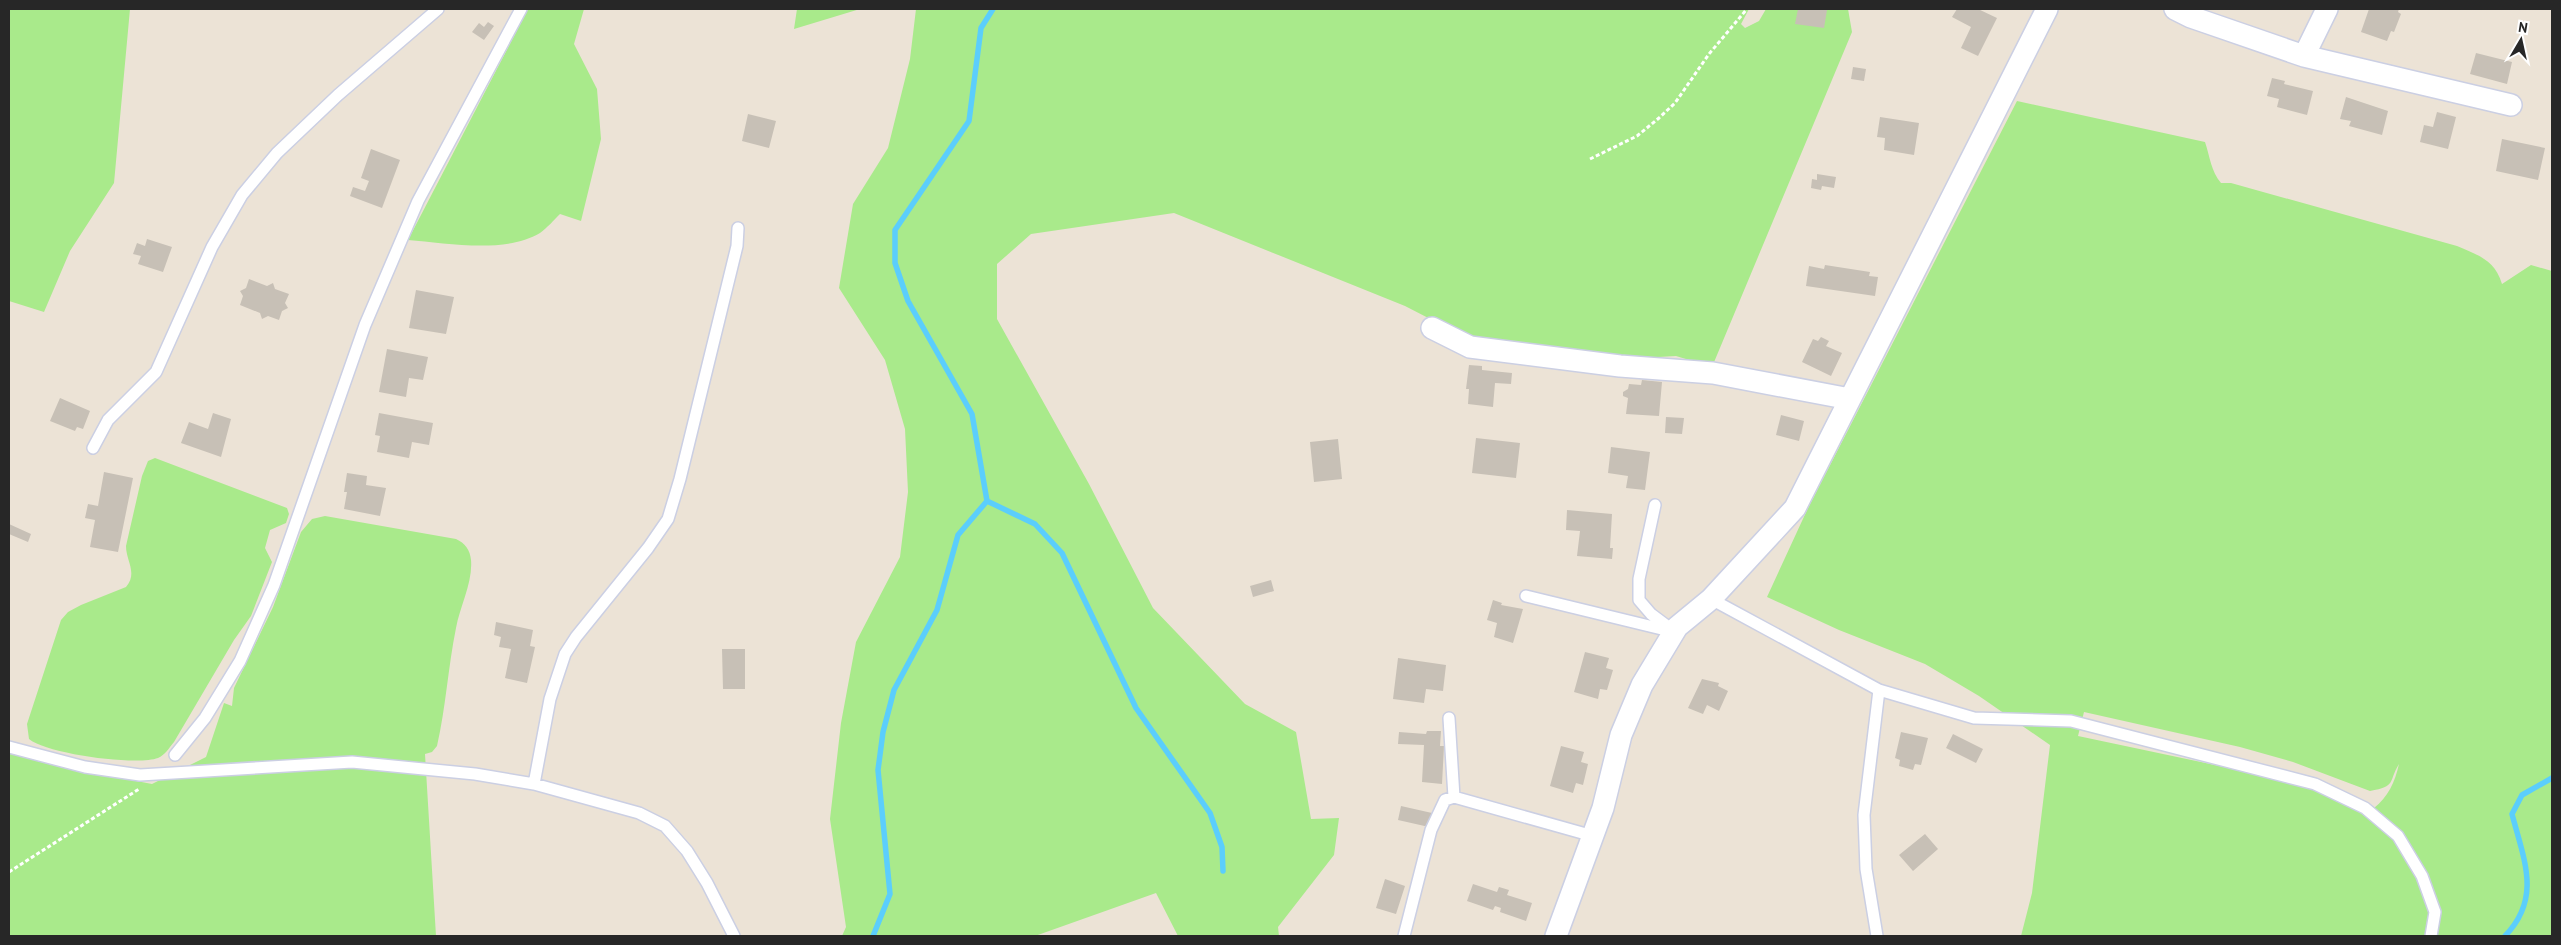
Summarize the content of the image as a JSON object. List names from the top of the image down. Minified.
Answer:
{"north":"top"}
